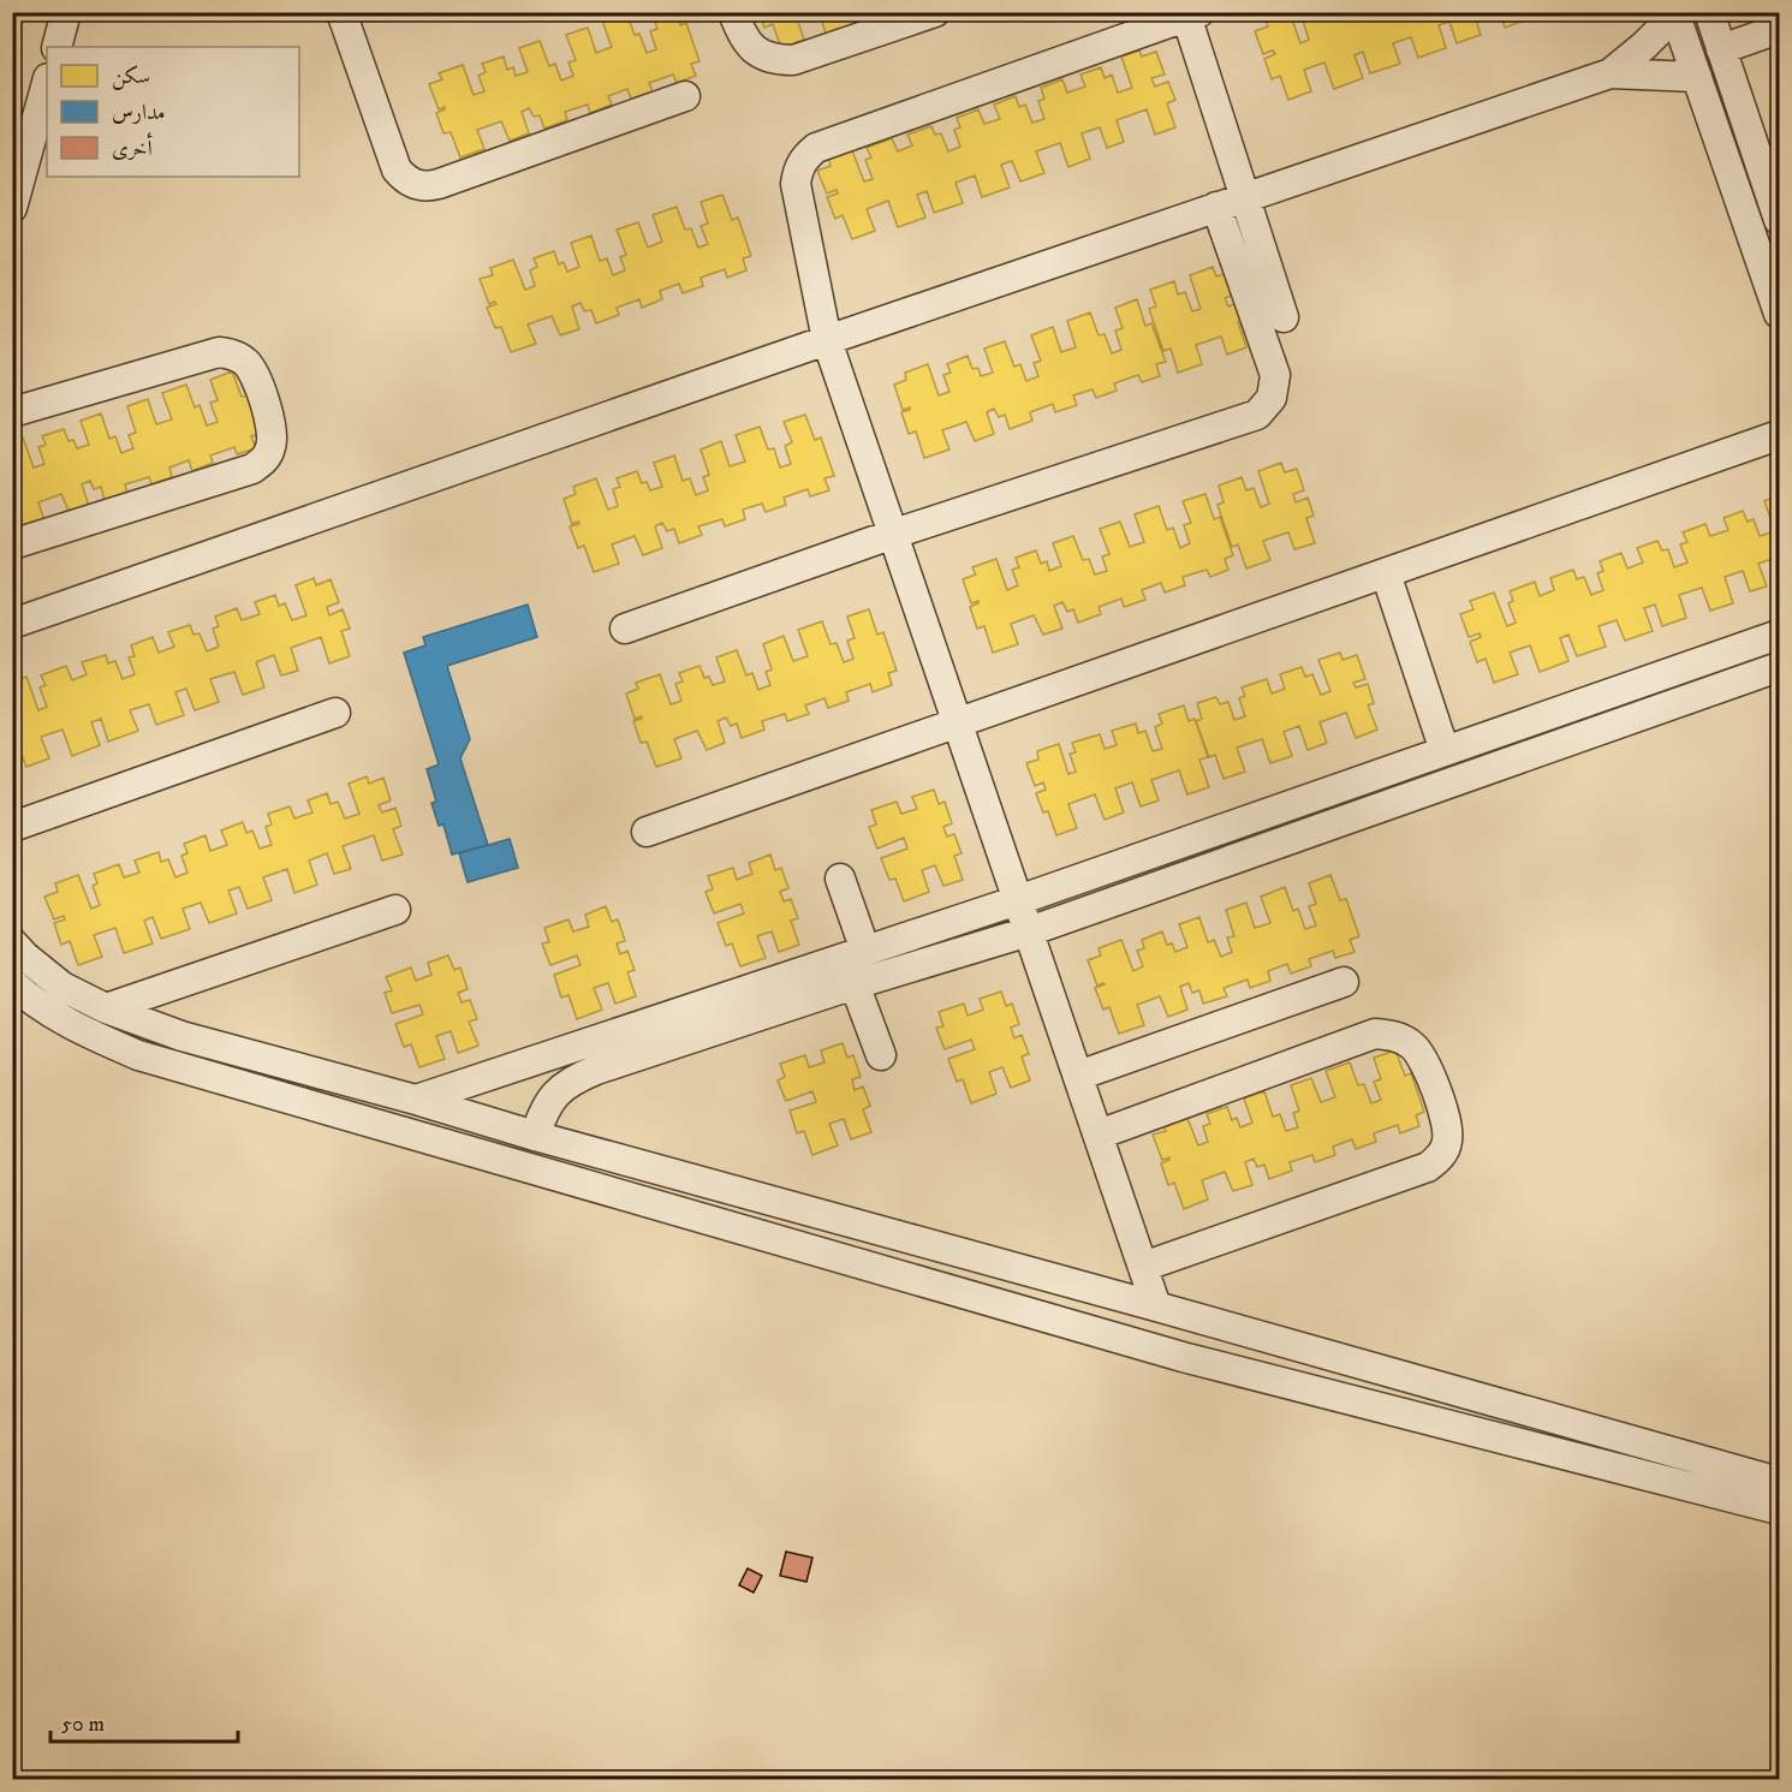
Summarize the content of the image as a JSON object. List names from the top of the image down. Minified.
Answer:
{"legend":["سكن","مدارس","أخرى"],"scale_bar":"50 m"}
